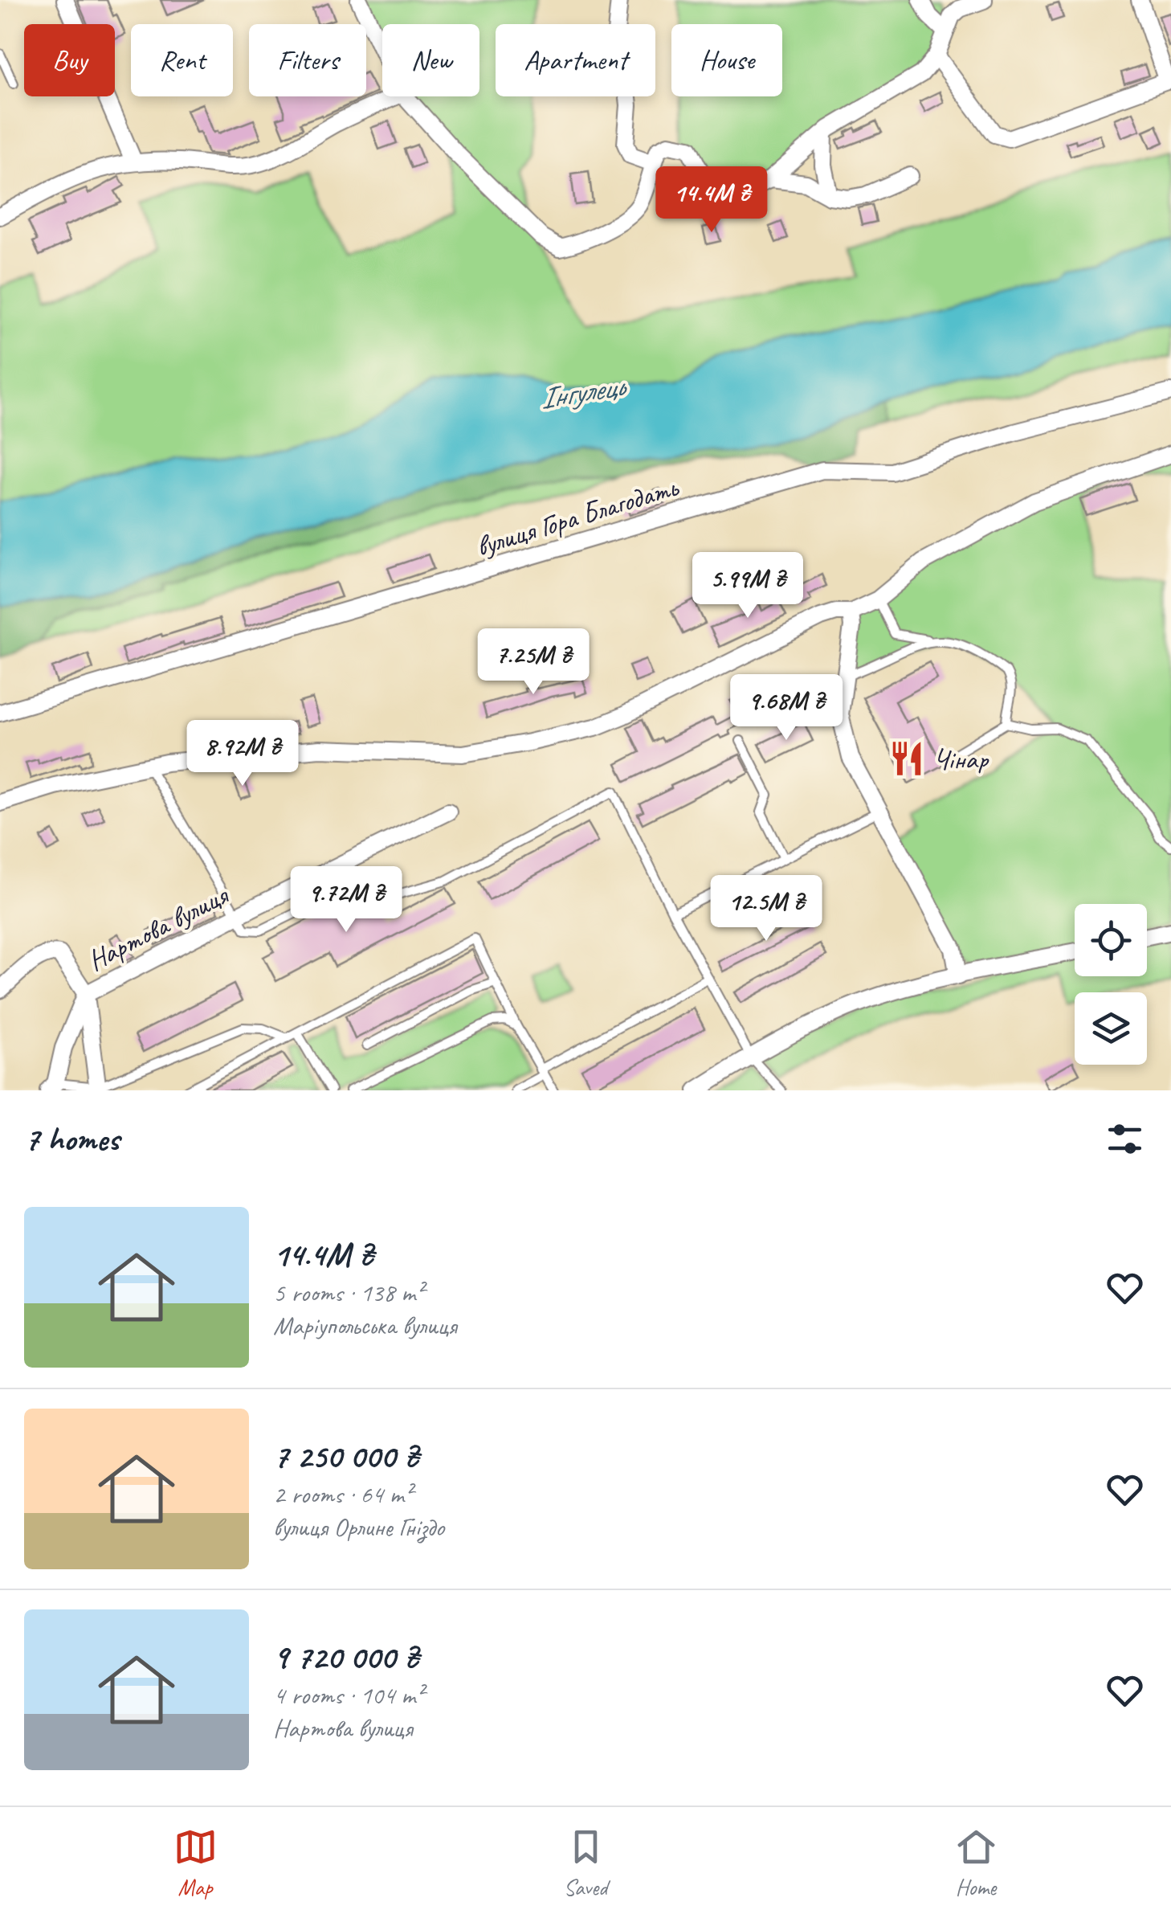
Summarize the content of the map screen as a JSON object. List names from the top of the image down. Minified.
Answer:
{"streets":{"street":["вулиця Гора Благодать","Нартова вулиця"]},"water":["Інгулець"],"places":{"restaurant":["Чінар"]},"page":{"chip":["Buy","Rent","Filters","New","Apartment","House"],"price":["14.4M ₴","5.99M ₴","7.25M ₴","9.68M ₴","8.92M ₴","9.72M ₴","12.5M ₴"],"heading":"7 homes","list":[{"name":"14.4M ₴","note":"5 rooms · 138 m² · Маріупольська вулиця"},{"name":"7 250 000 ₴","note":"2 rooms · 64 m² · вулиця Орлине Гніздо"},{"name":"9 720 000 ₴","note":"4 rooms · 104 m² · Нартова вулиця"}],"tabs":["Map","Saved","Home"]}}
